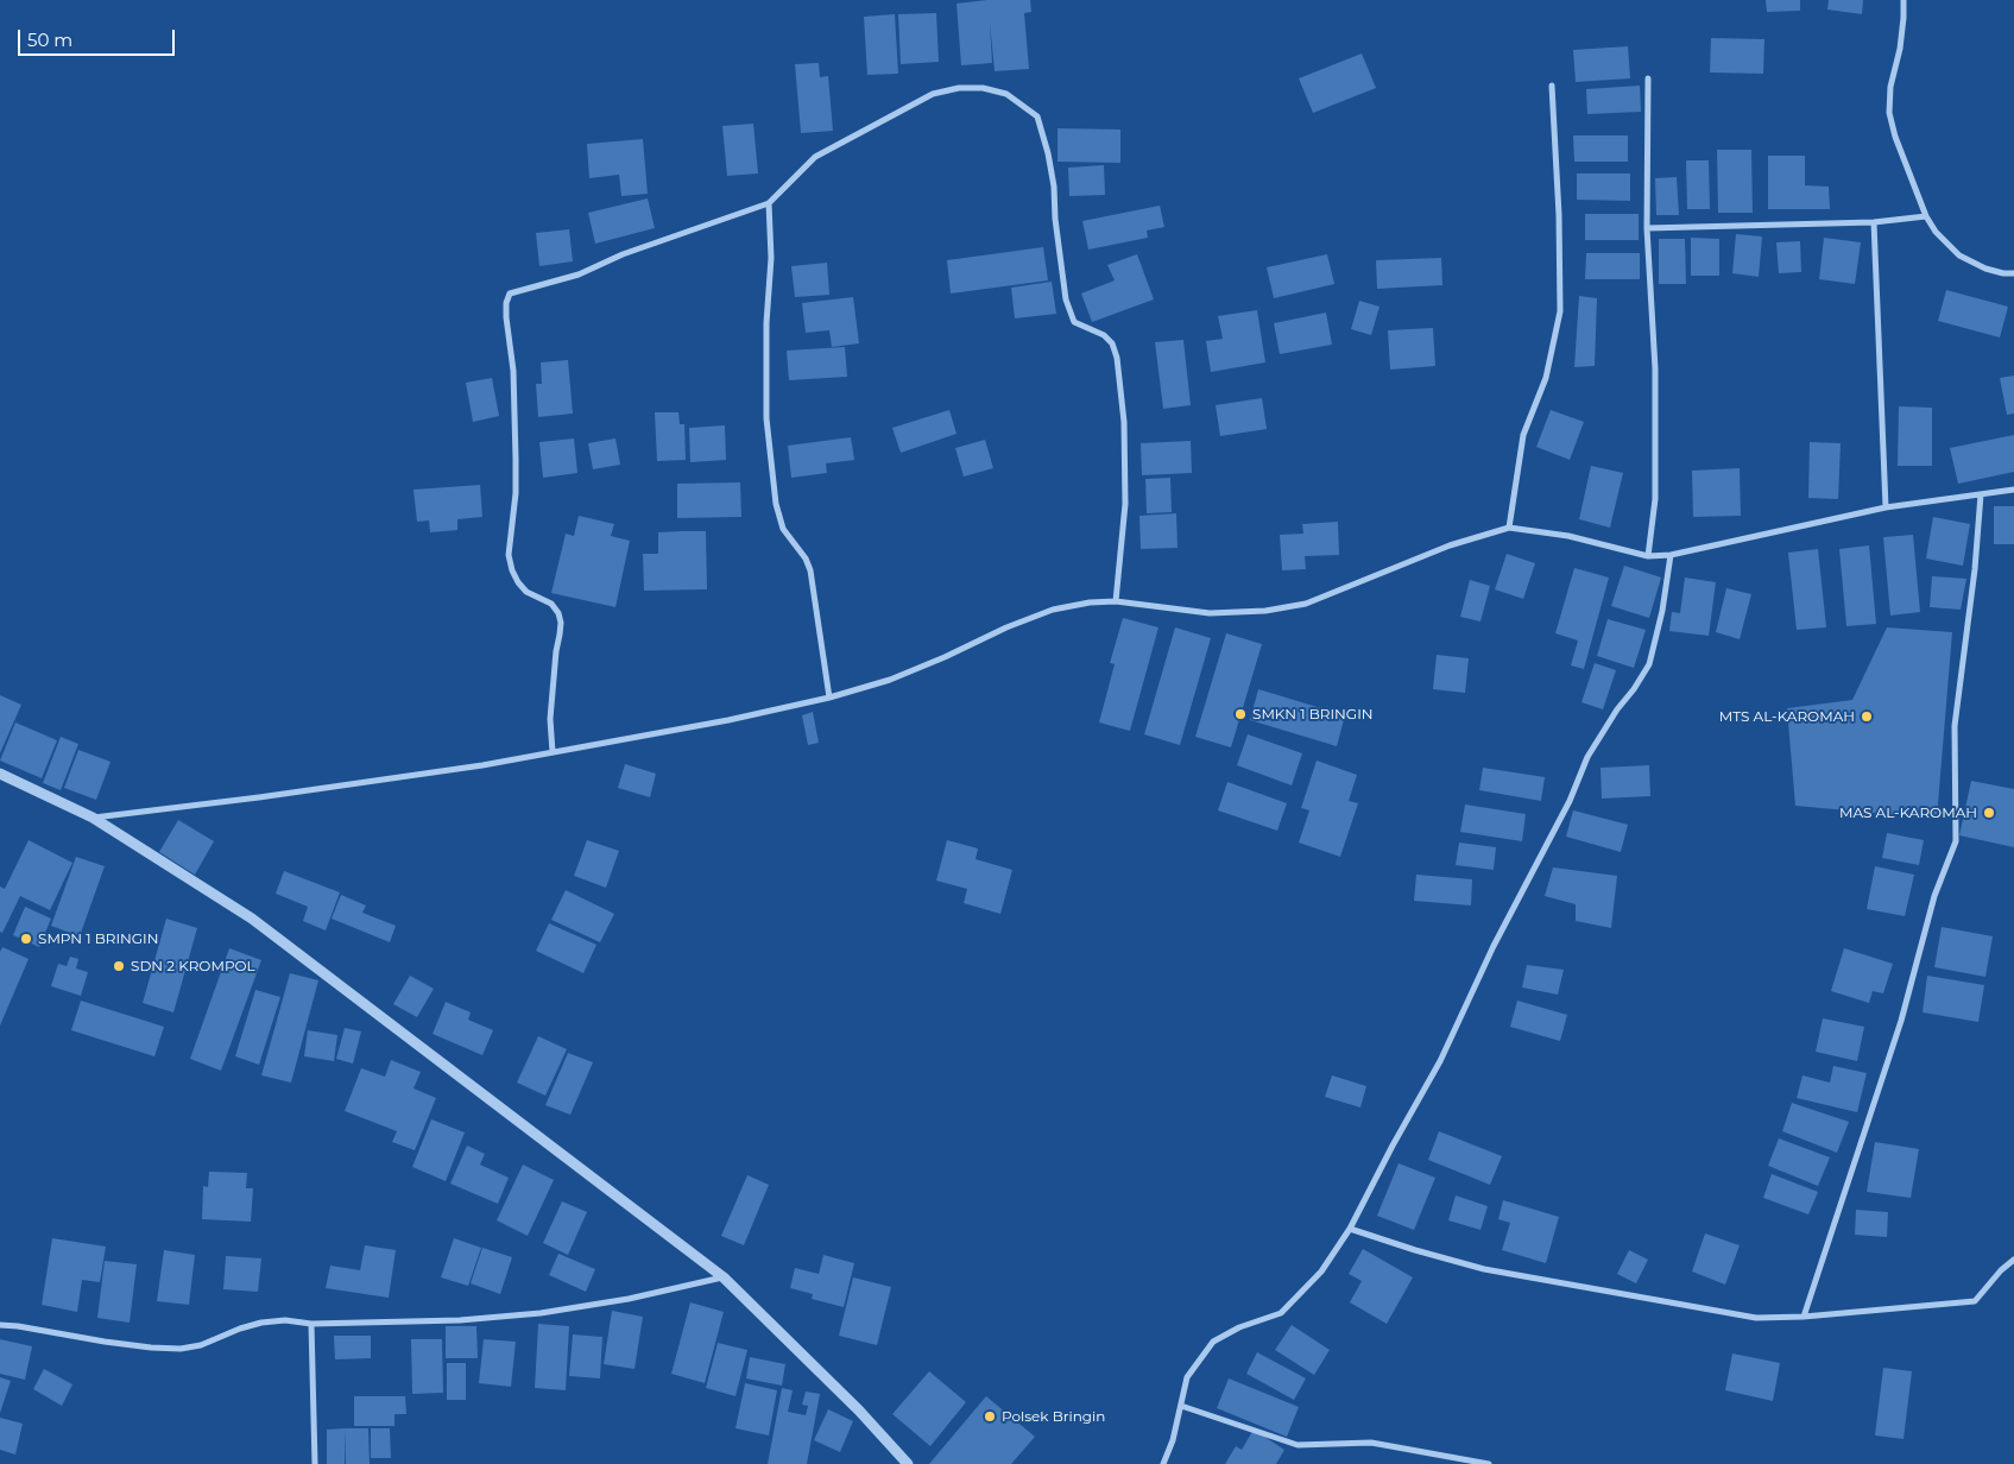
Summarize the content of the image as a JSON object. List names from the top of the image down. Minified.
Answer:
{"places":["SMKN 1 BRINGIN","MTS AL-KAROMAH","MAS AL-KAROMAH","SMPN 1 BRINGIN","SDN 2 KROMPOL","Polsek Bringin"],"scale_bar":"50 m"}
